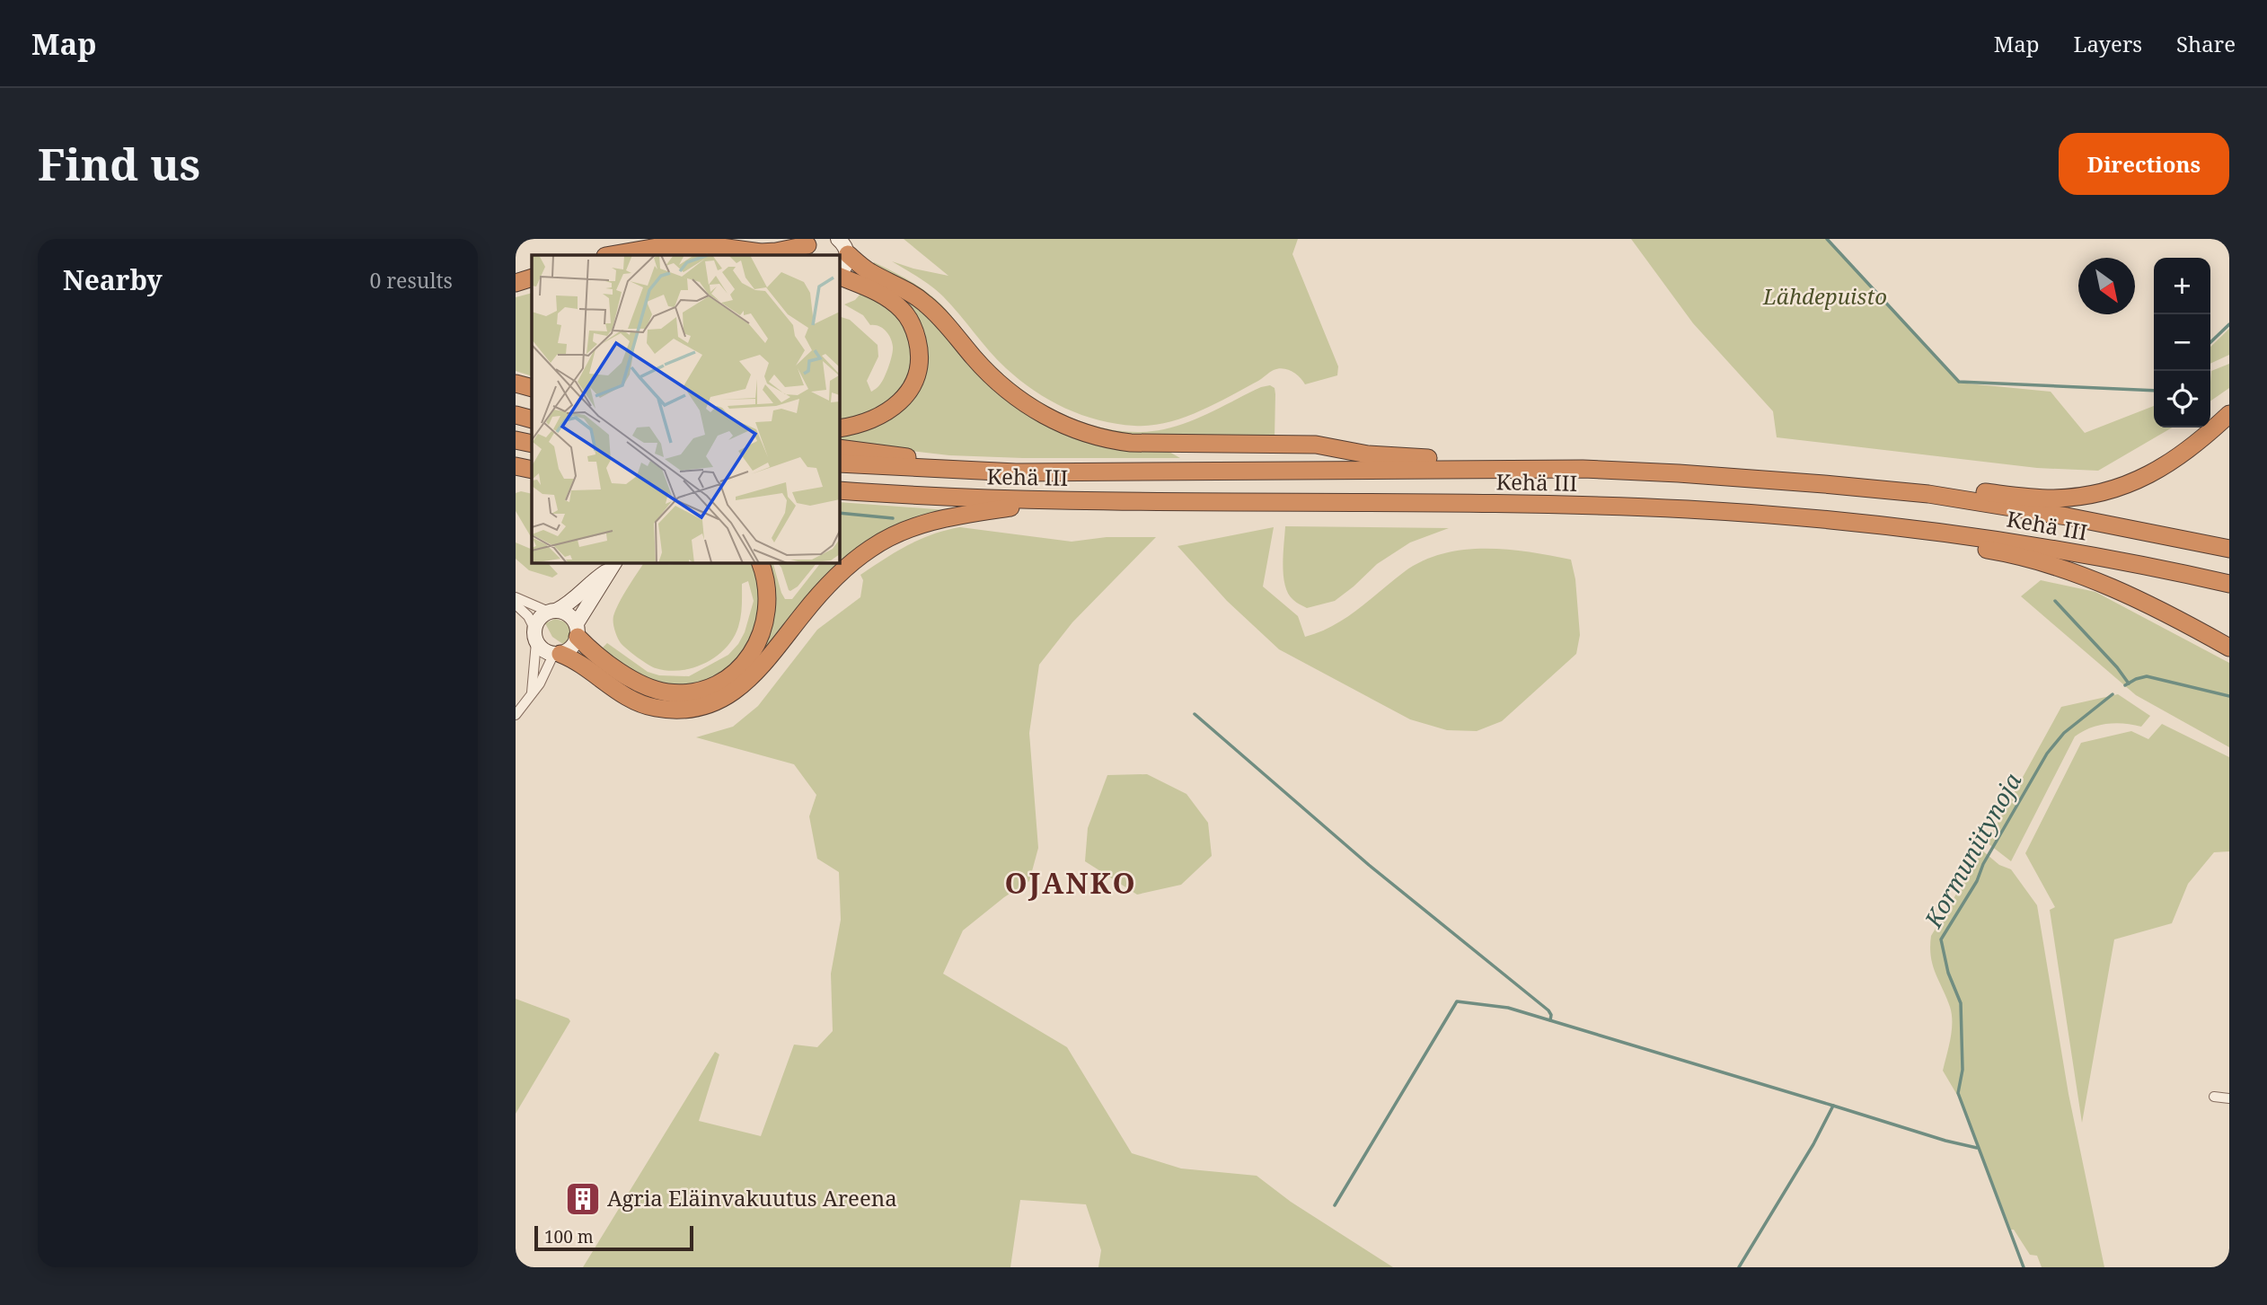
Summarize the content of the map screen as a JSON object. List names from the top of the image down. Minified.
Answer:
{"streets":{"highway":["Kehä III"]},"districts":["OJANKO"],"water":["Kormuniitynoja"],"parks":["Lähdepuisto"],"places":{"building":["Agria Eläinvakuutus Areena"]},"scale_bar":"100 m","north":"bottom right","page":{"header":"Map","nav":["Map","Layers","Share"],"buttons":"Directions","title":"Find us","heading":["Nearby","0 results"],"map_buttons":["+","−"],"scale":"100 m"}}
